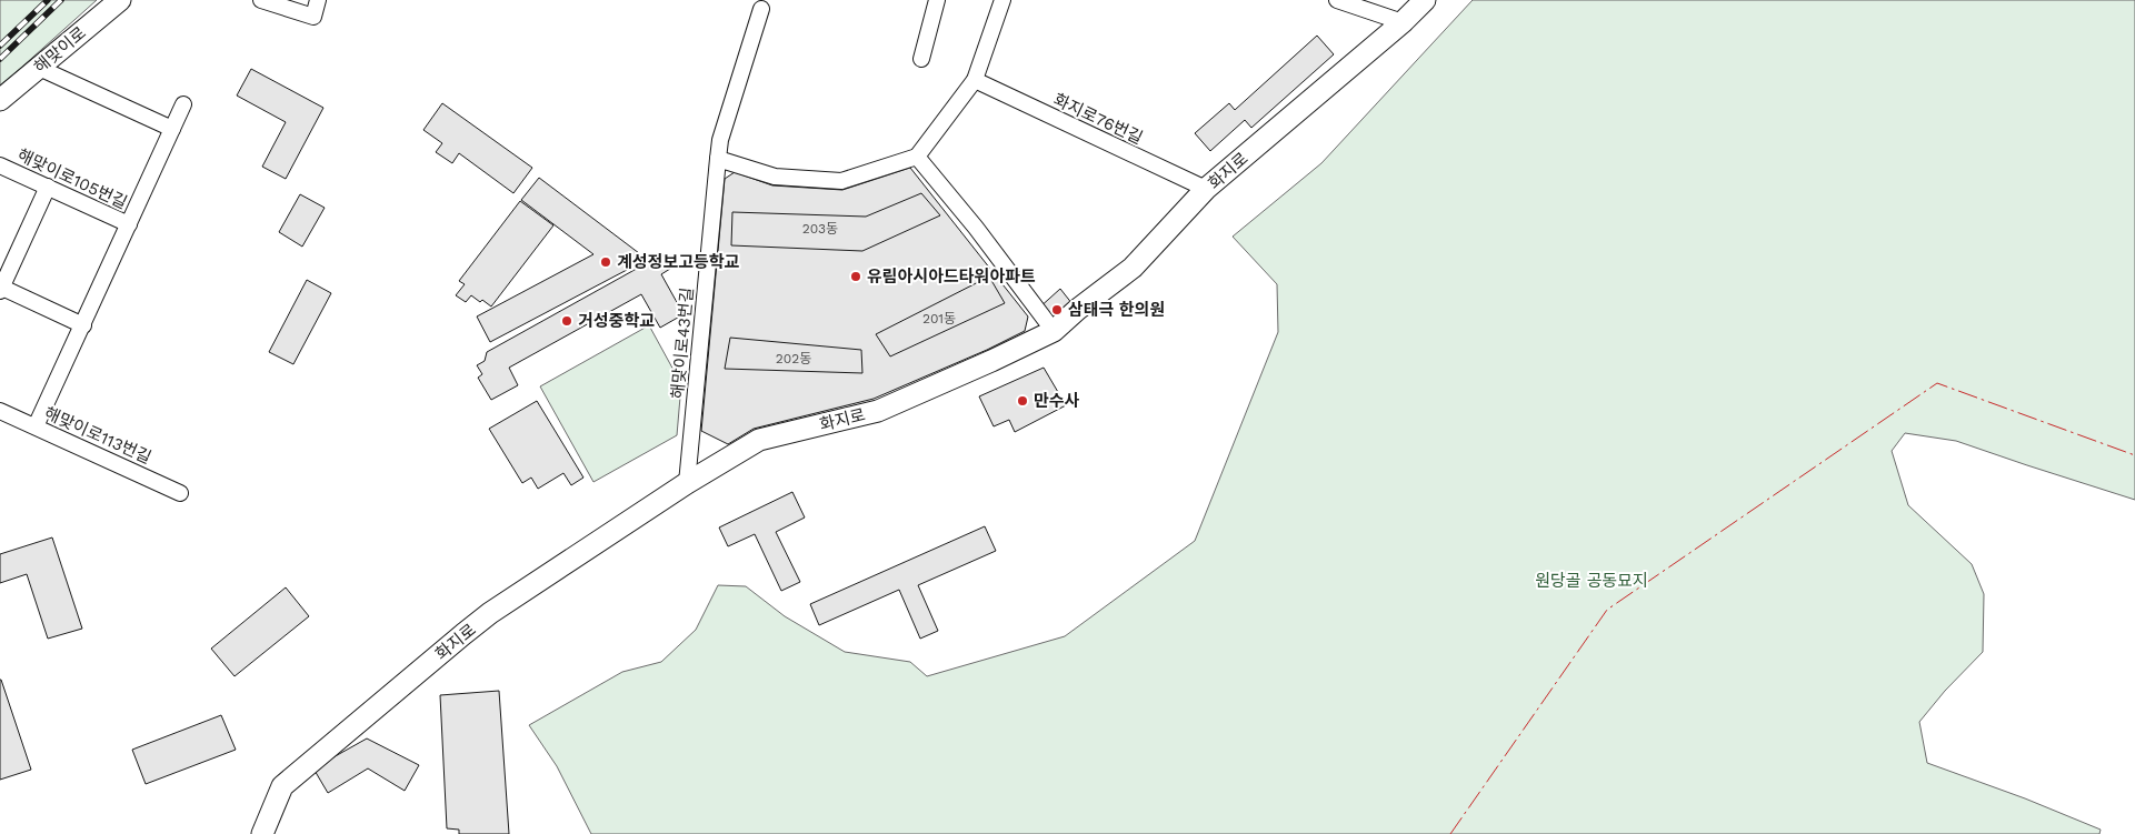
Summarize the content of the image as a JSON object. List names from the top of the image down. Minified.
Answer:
{"streets":{"street":["해맞이로","화지로76번길","화지로","해맞이로105번길","해맞이로43번길","해맞이로113번길"]},"crossings":[["화지로76번길","화지로"],["화지로","해맞이로43번길"]],"parks":["원당골 공동묘지"],"places":["계성정보고등학교","유림아시아드타워아파트","삼태극 한의원","거성중학교","만수사"],"house_numbers":["203동","201동","202동"]}
